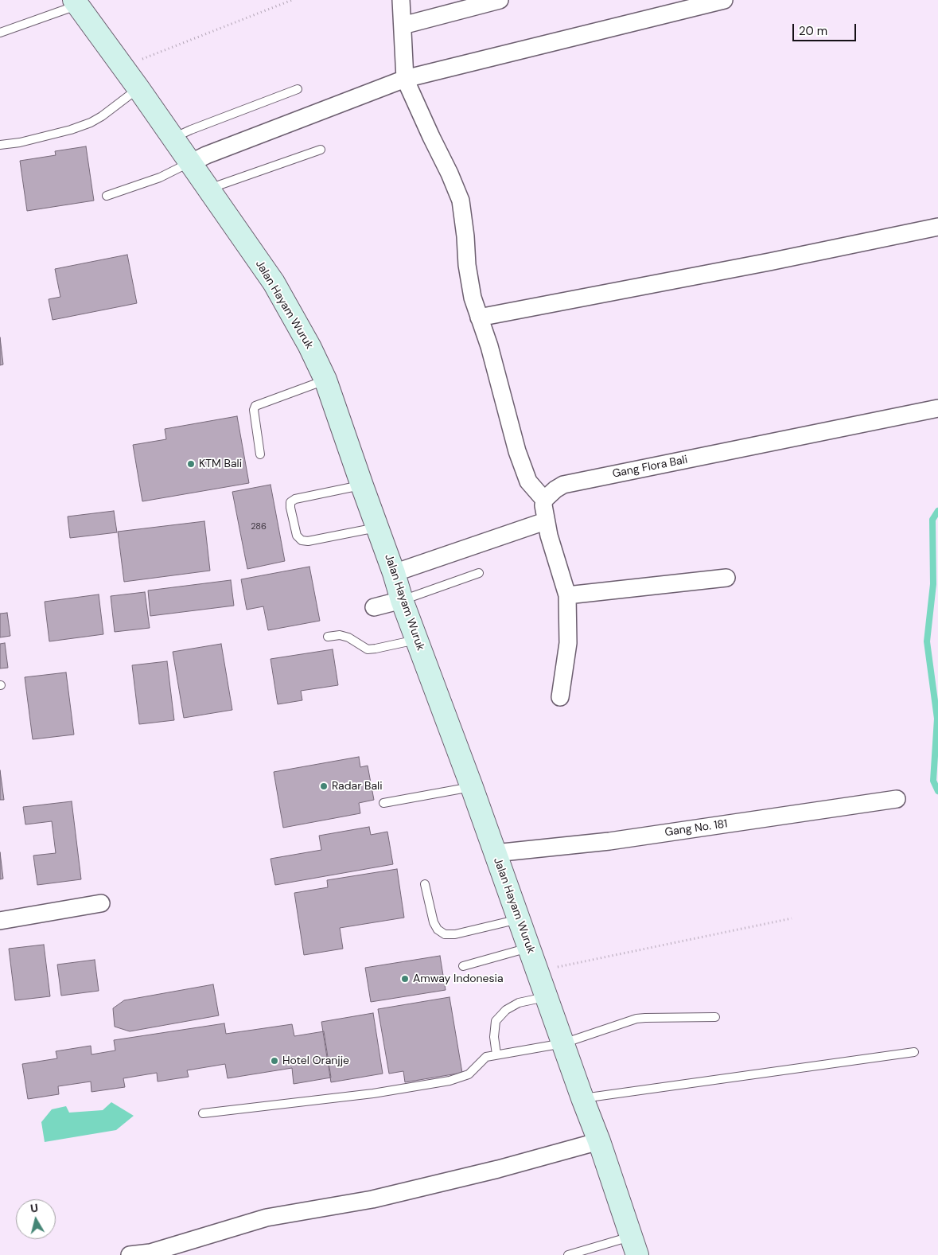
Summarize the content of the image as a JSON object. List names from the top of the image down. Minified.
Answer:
{"streets":{"main road":["Jalan Hayam Wuruk"],"street":["Gang Flora Bali","Gang No. 181"]},"crossings":[["Jalan Hayam Wuruk","Gang No. 181"]],"places":["KTM Bali","Radar Bali","Amway Indonesia","Hotel Oranjje"],"house_numbers":["286"],"scale_bar":"20 m","north":"top"}
